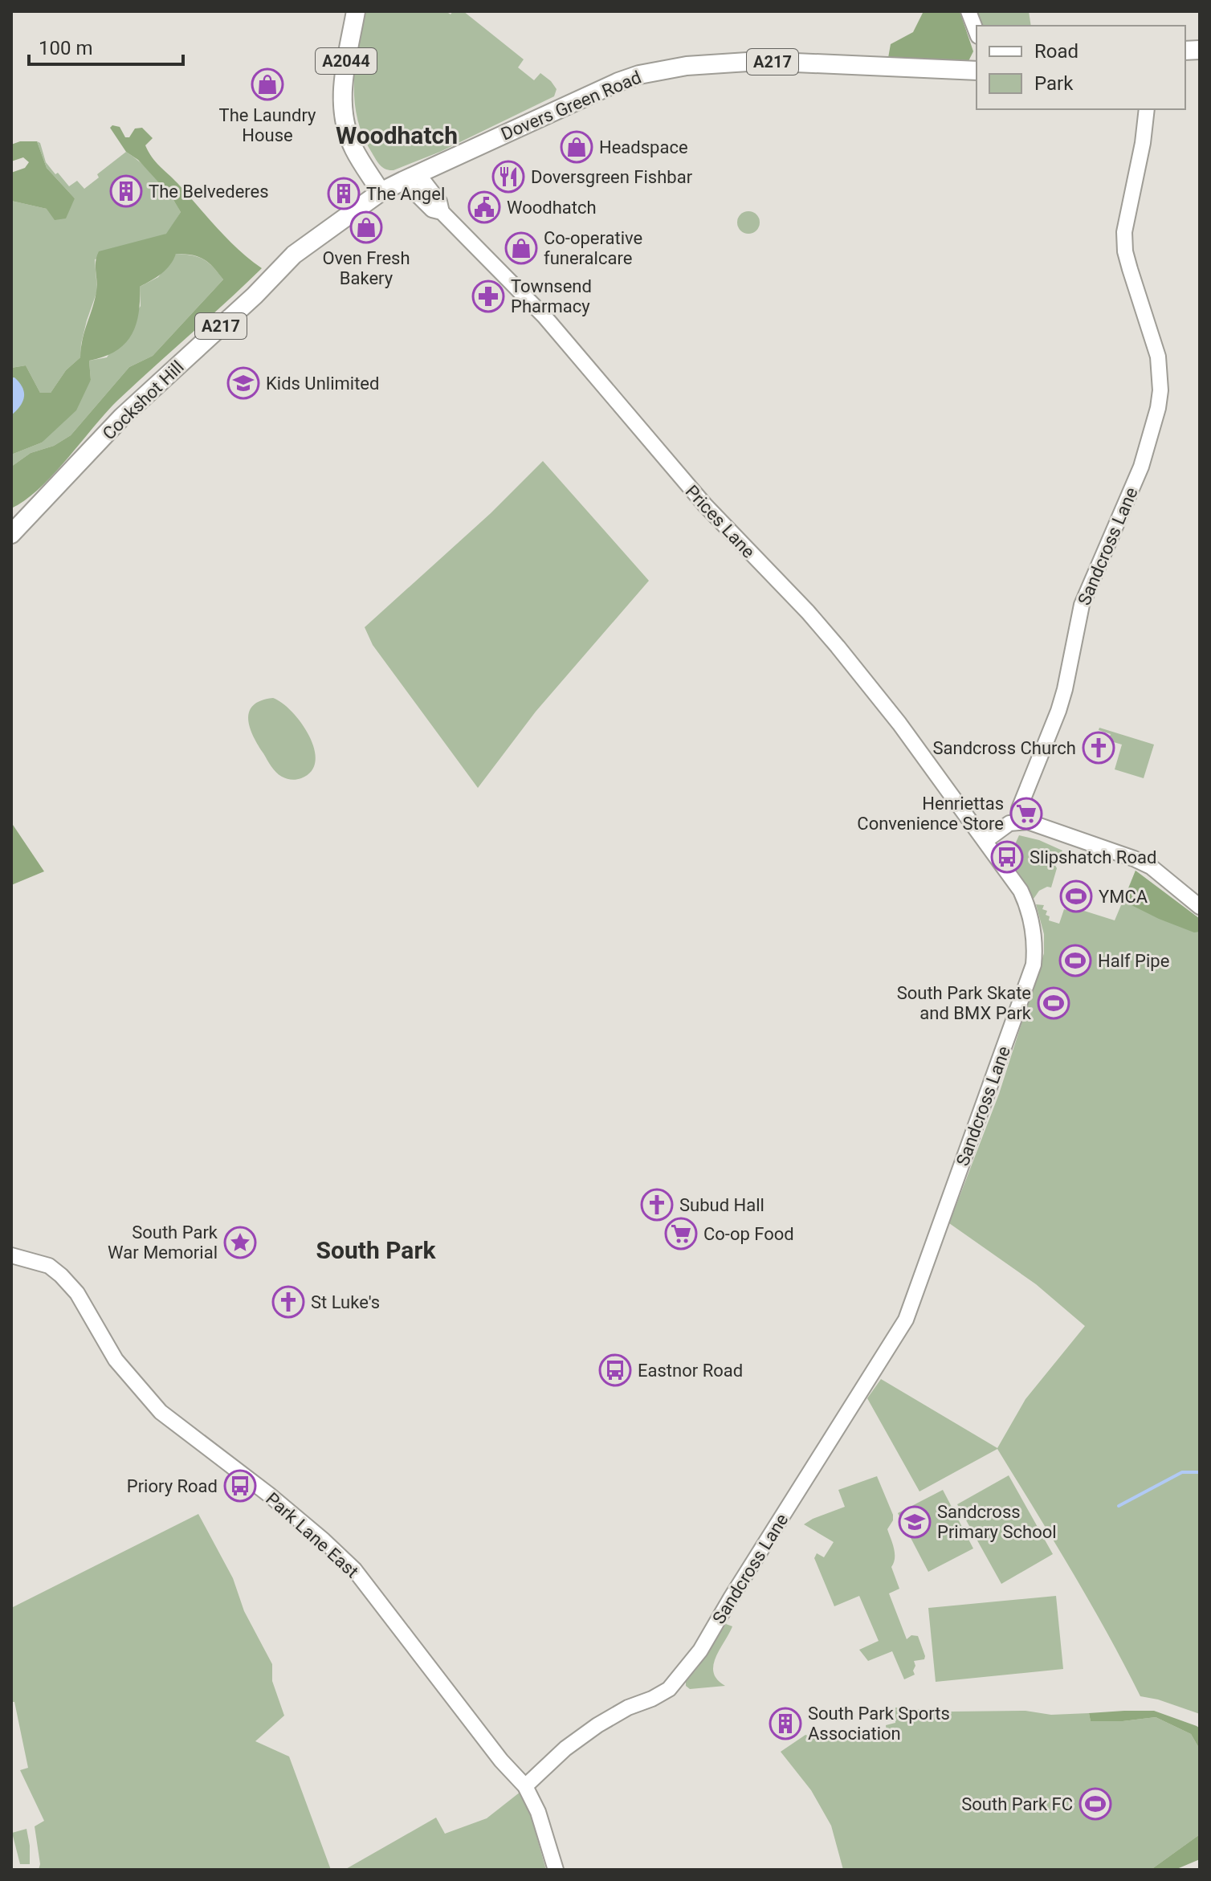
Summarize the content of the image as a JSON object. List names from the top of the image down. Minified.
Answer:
{"streets":{"main road":["A2044","A217","Dovers Green Road","Cockshot Hill"],"street":["Prices Lane","Sandcross Lane","Park Lane East"]},"crossings":[["A2044","Cockshot Hill"],["Dovers Green Road","Cockshot Hill"],["Dovers Green Road","Prices Lane"],["Cockshot Hill","Prices Lane"],["Prices Lane","Sandcross Lane"],["Sandcross Lane","Park Lane East"]],"districts":["Woodhatch","South Park"],"places":{"shop":["The Laundry House","Headspace","Oven Fresh Bakery","Co-operative funeralcare"],"restaurant":["Doversgreen Fishbar"],"building":["The Belvederes","The Angel","South Park Sports Association"],"public building":["Woodhatch"],"pharmacy":["Townsend Pharmacy"],"school or university":["Kids Unlimited","Sandcross Primary School"],"church":["Sandcross Church","Subud Hall","St Luke's"],"supermarket":["Henriettas Convenience Store","Co-op Food"],"bus stop":["Slipshatch Road","Eastnor Road","Priory Road"],"sports":["YMCA","Half Pipe","South Park Skate and BMX Park","South Park FC"],"place":["South Park War Memorial"]},"legend":["Road","Park"],"scale_bar":"100 m"}
